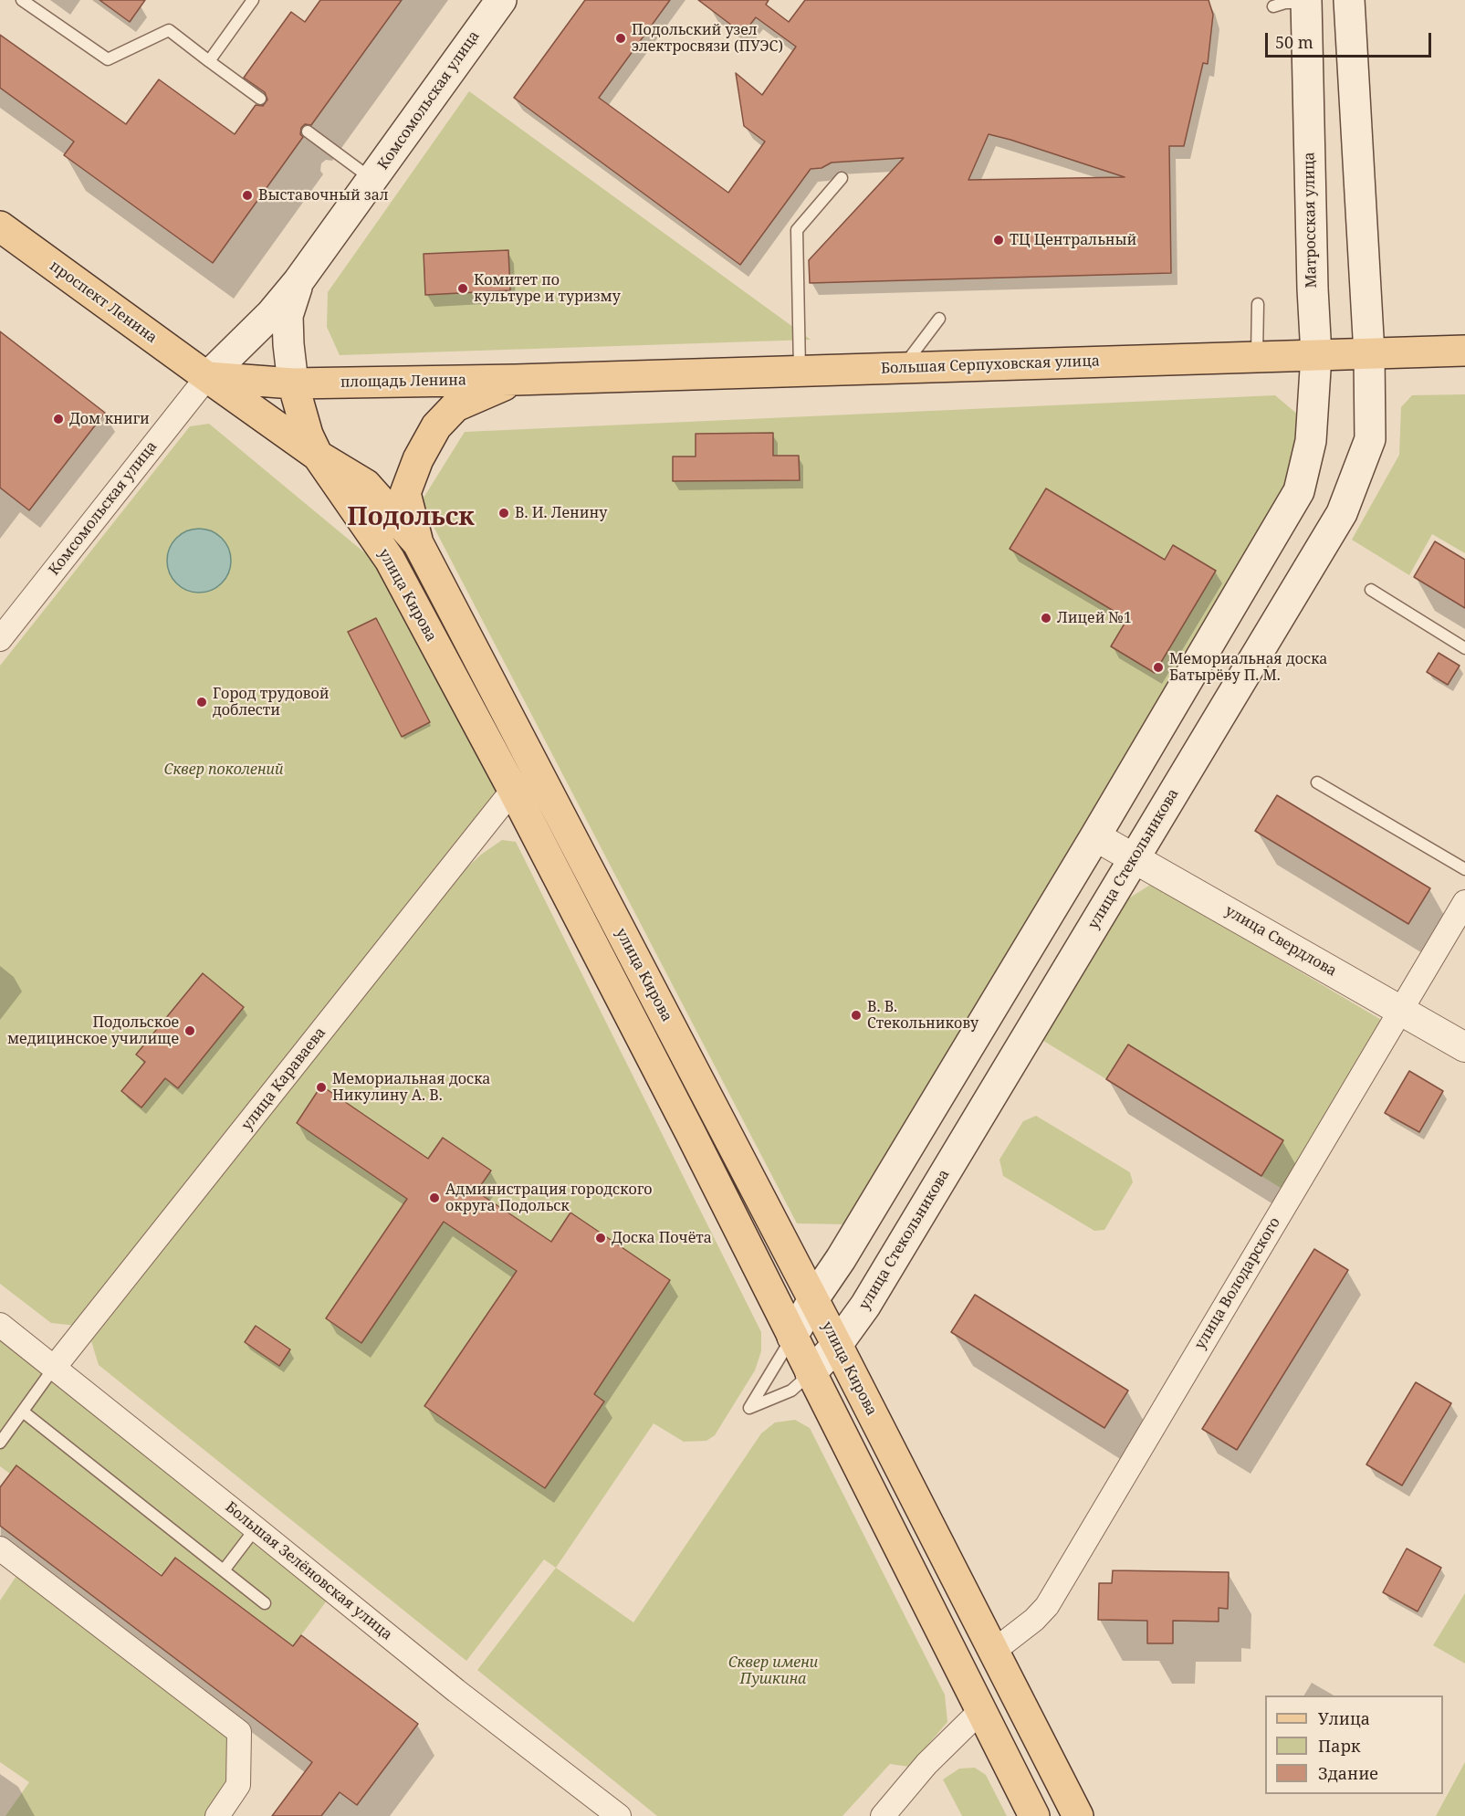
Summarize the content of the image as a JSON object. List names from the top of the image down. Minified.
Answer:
{"streets":{"main road":["Комсомольская улица","Матросская улица","проспект Ленина","Большая Серпуховская улица","площадь Ленина","улица Кирова","улица Стекольникова"],"street":["улица Свердлова","улица Караваева","улица Володарского","Большая Зелёновская улица"]},"crossings":[["Комсомольская улица","проспект Ленина"],["Комсомольская улица","площадь Ленина"],["Матросская улица","Большая Серпуховская улица"],["Матросская улица","улица Свердлова"],["проспект Ленина","площадь Ленина"],["Большая Серпуховская улица","площадь Ленина"],["Большая Серпуховская улица","улица Стекольникова"],["площадь Ленина","улица Кирова"],["улица Кирова","улица Стекольникова"],["улица Кирова","улица Караваева"],["улица Кирова","улица Володарского"],["улица Стекольникова","улица Свердлова"],["улица Свердлова","улица Володарского"],["улица Караваева","Большая Зелёновская улица"]],"districts":["Подольск"],"parks":["Сквер поколений","Сквер имени Пушкина"],"places":["Подольский узел электросвязи (ПУЭС)","Выставочный зал","ТЦ Центральный","Комитет по культуре и туризму","Дом книги","В. И. Ленину","Лицeй №1","Мемориальная доска Батырёву П. М.","Город трудовой доблести","В. В. Стекольникову","Подольское медицинское училище","Мемориальная доска Никулину А. В.","Администрация городского округа Подольск","Доска Почёта"],"legend":["Улица","Парк","Здание"],"scale_bar":"50 m"}
